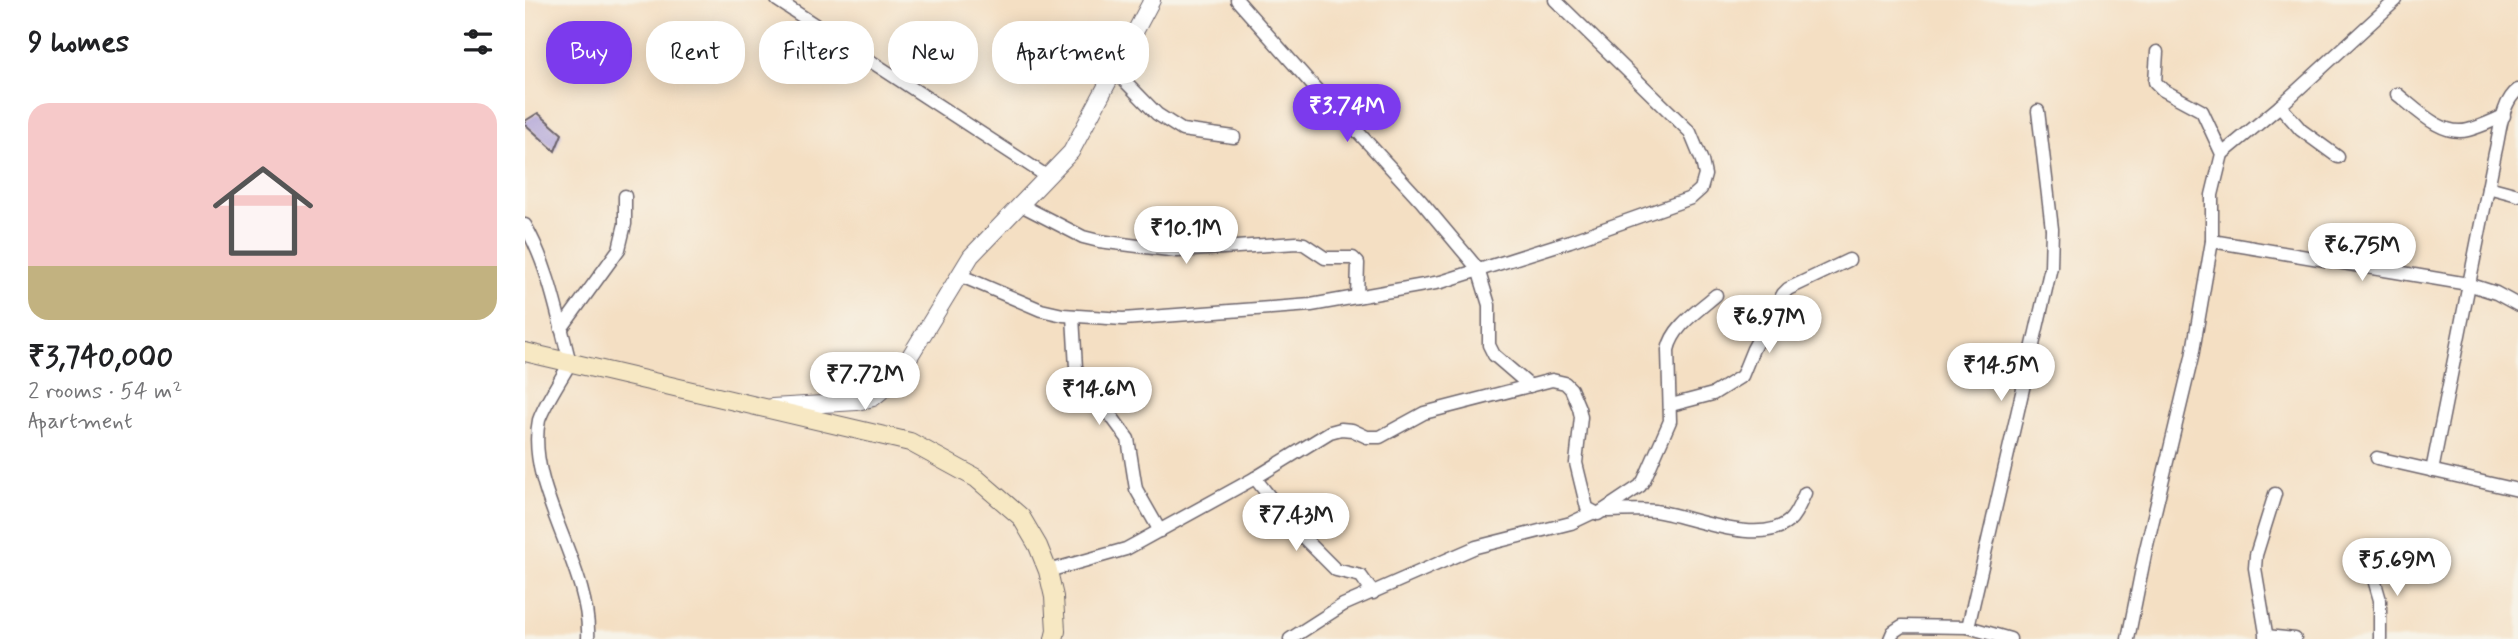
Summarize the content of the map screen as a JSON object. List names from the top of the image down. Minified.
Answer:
{"page":{"heading":"9 homes","chip":["Buy","Rent","Filters","New","Apartment"],"list":[{"name":"₹3,740,000","note":"2 rooms · 54 m² · Apartment"}],"price":["₹3.74M","₹10.1M","₹6.75M","₹6.97M","₹14.5M","₹7.72M","₹14.6M","₹7.43M","₹5.69M"]}}
